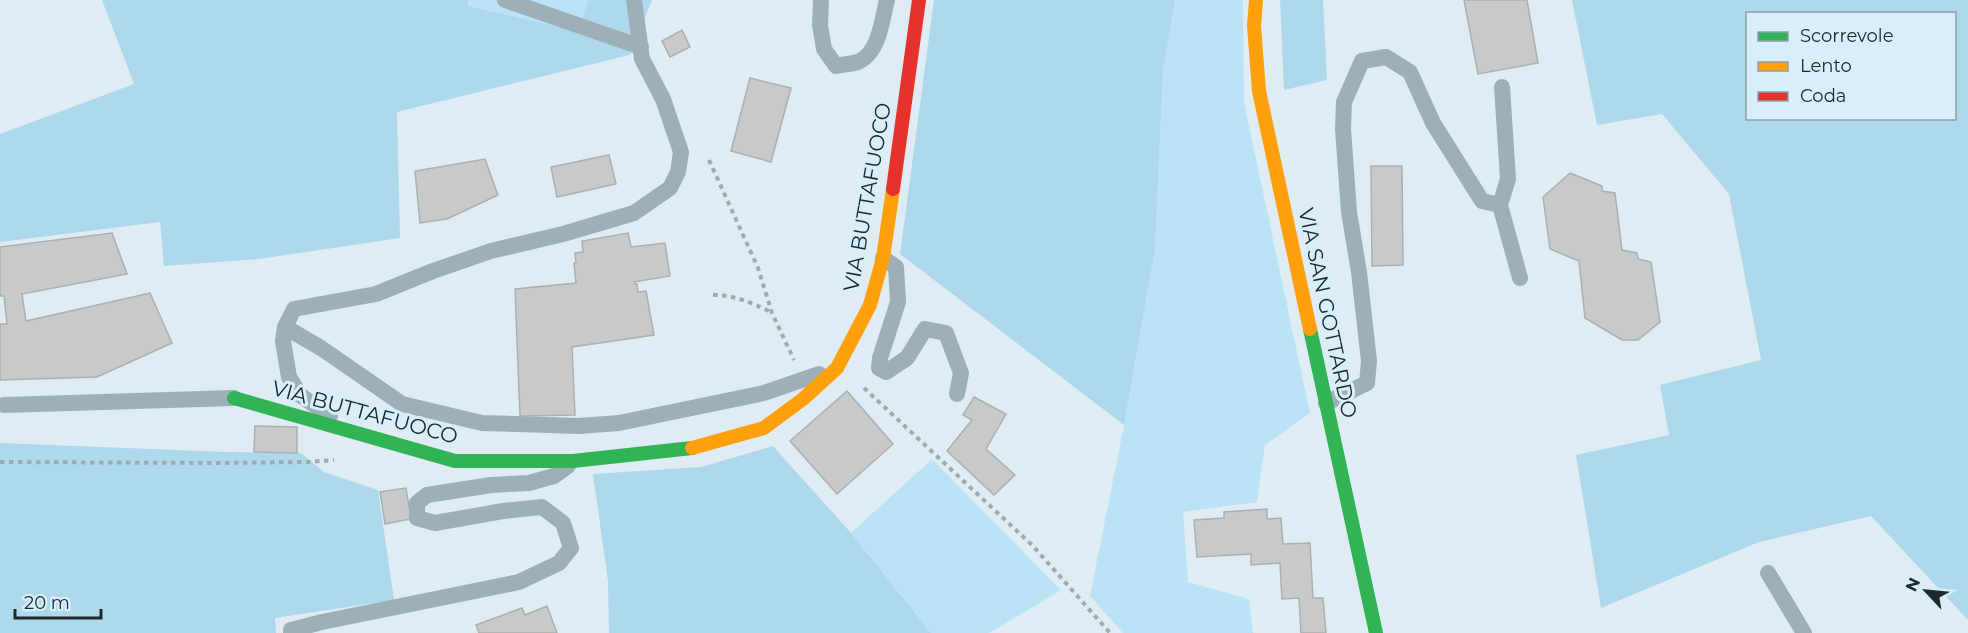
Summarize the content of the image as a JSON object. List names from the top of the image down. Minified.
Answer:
{"streets":{"street":["VIA BUTTAFUOCO","VIA SAN GOTTARDO"]},"legend":["Scorrevole","Lento","Coda"],"scale_bar":"20 m","north":"top left"}
